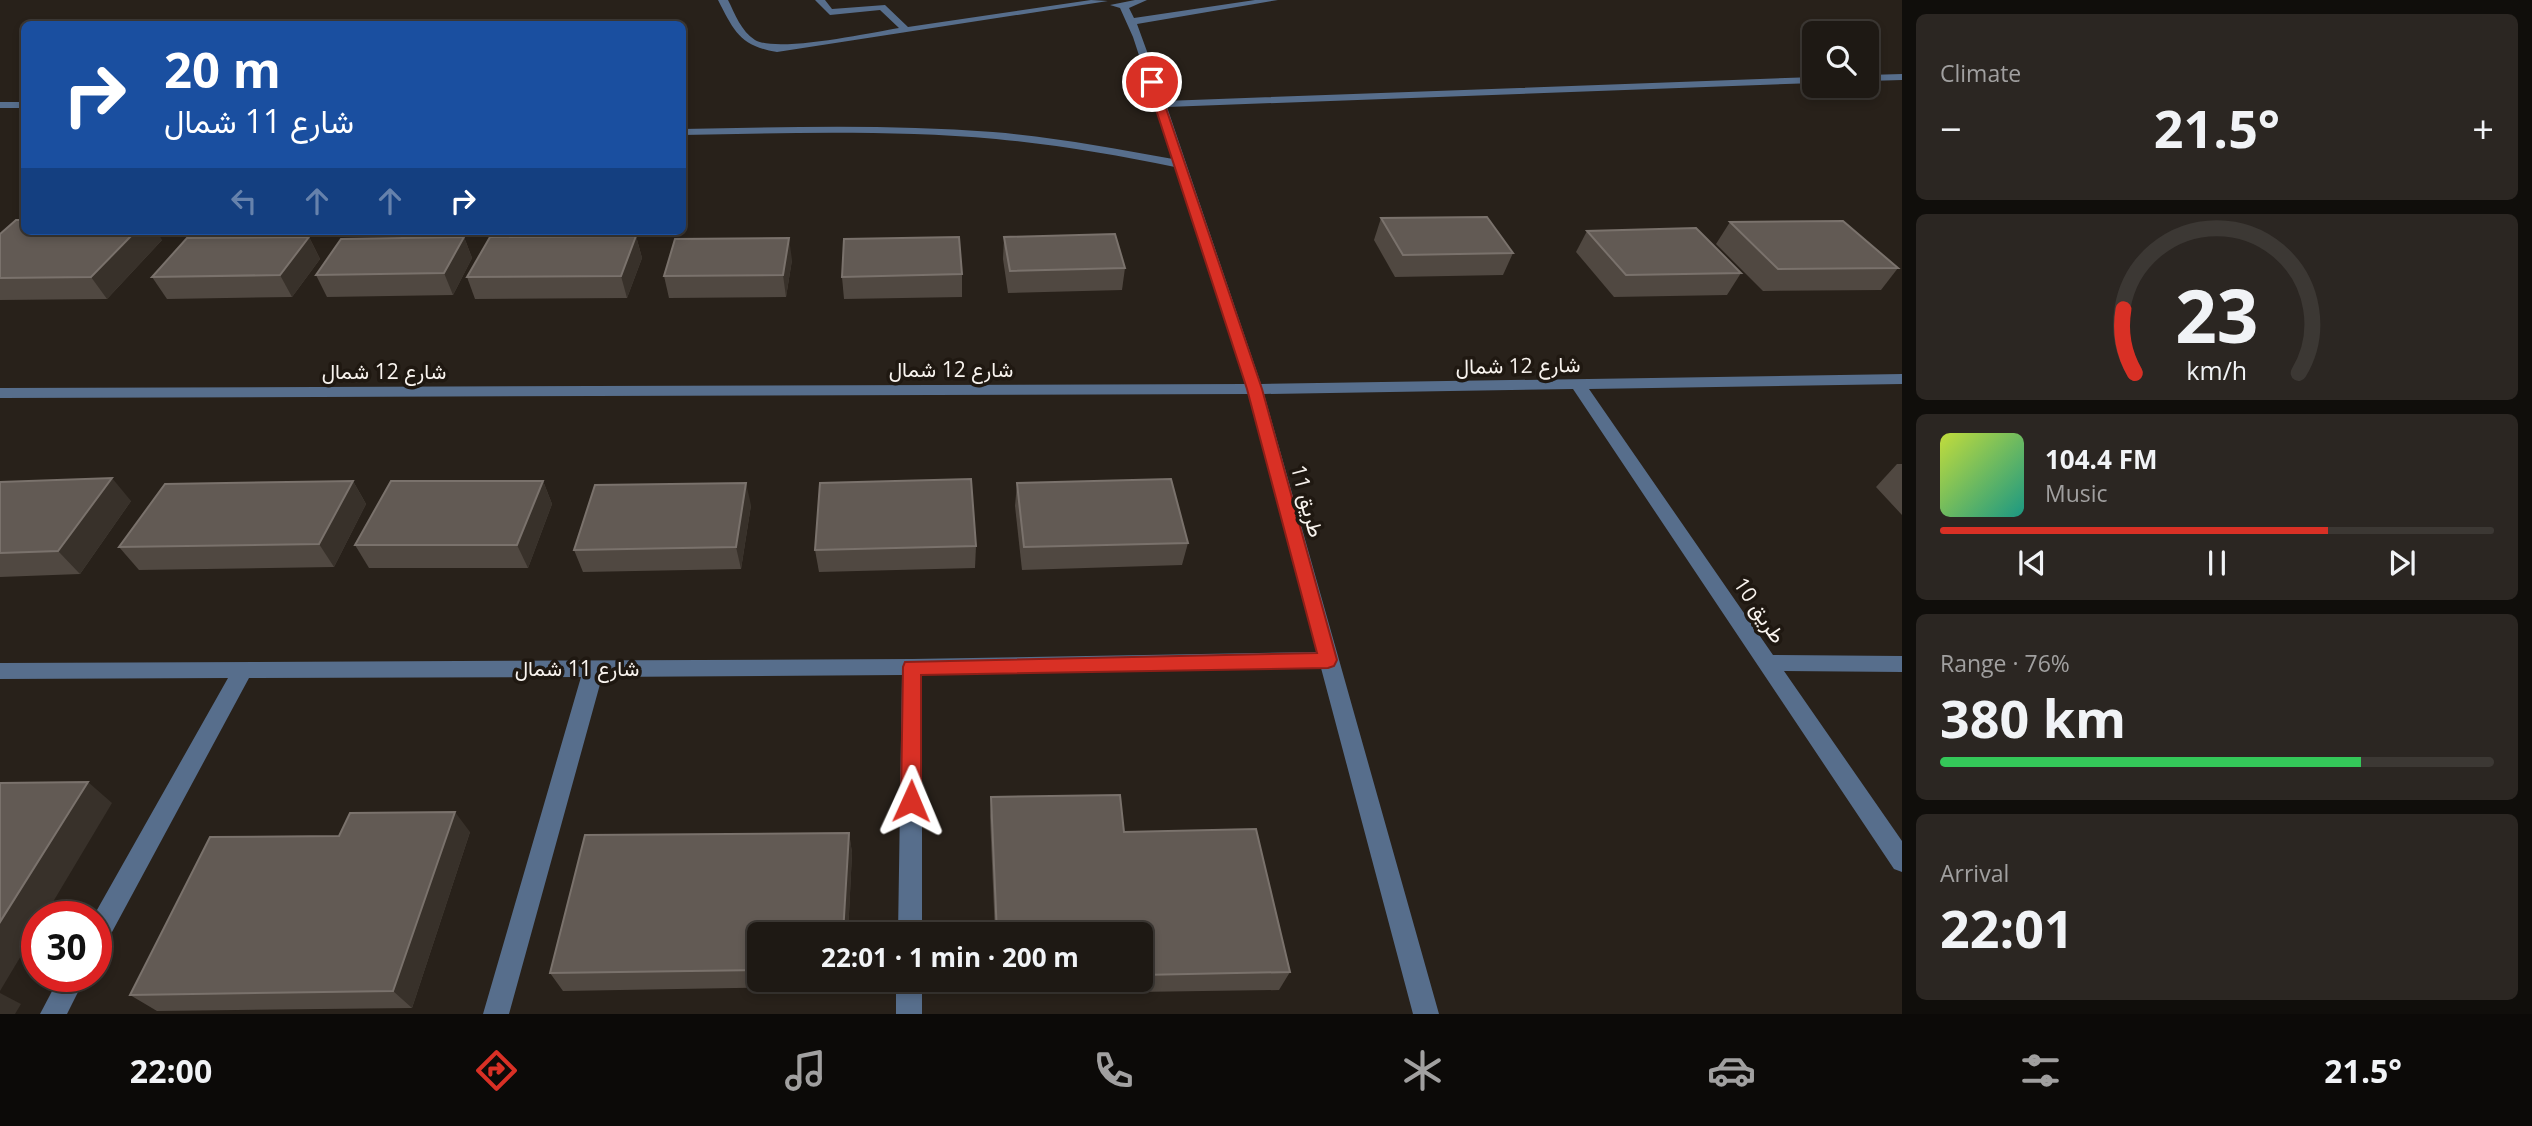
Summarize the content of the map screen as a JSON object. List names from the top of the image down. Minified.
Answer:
{"streets":{"street":["شارع 12 شمال","طريق 11","طريق 10","شارع 11 شمال"]},"crossings":[["شارع 12 شمال","طريق 11"],["شارع 12 شمال","طريق 10"],["طريق 11","شارع 11 شمال"]],"page":{"tile":["Climate",["Range · 76%","380 km"],["Arrival","22:01"]],"turn":["20 m","شارع 11 شمال"],"heat":["−","21.5°","+"],"song":["104.4 FM","Music"],"limit":"30","trip":"22:01 · 1 min · 200 m","tabs":["22:00","21.5°"],"gauge":["23","km/h"]}}
